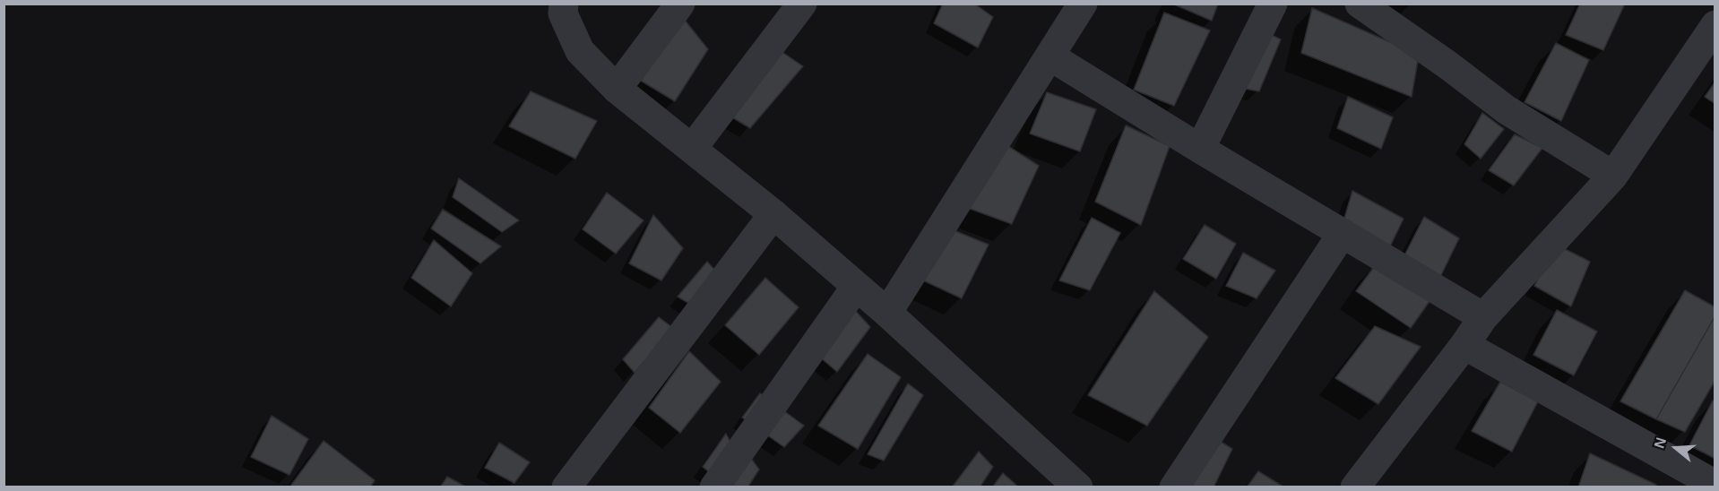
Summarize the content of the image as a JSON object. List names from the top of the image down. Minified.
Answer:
{"north":"left"}
